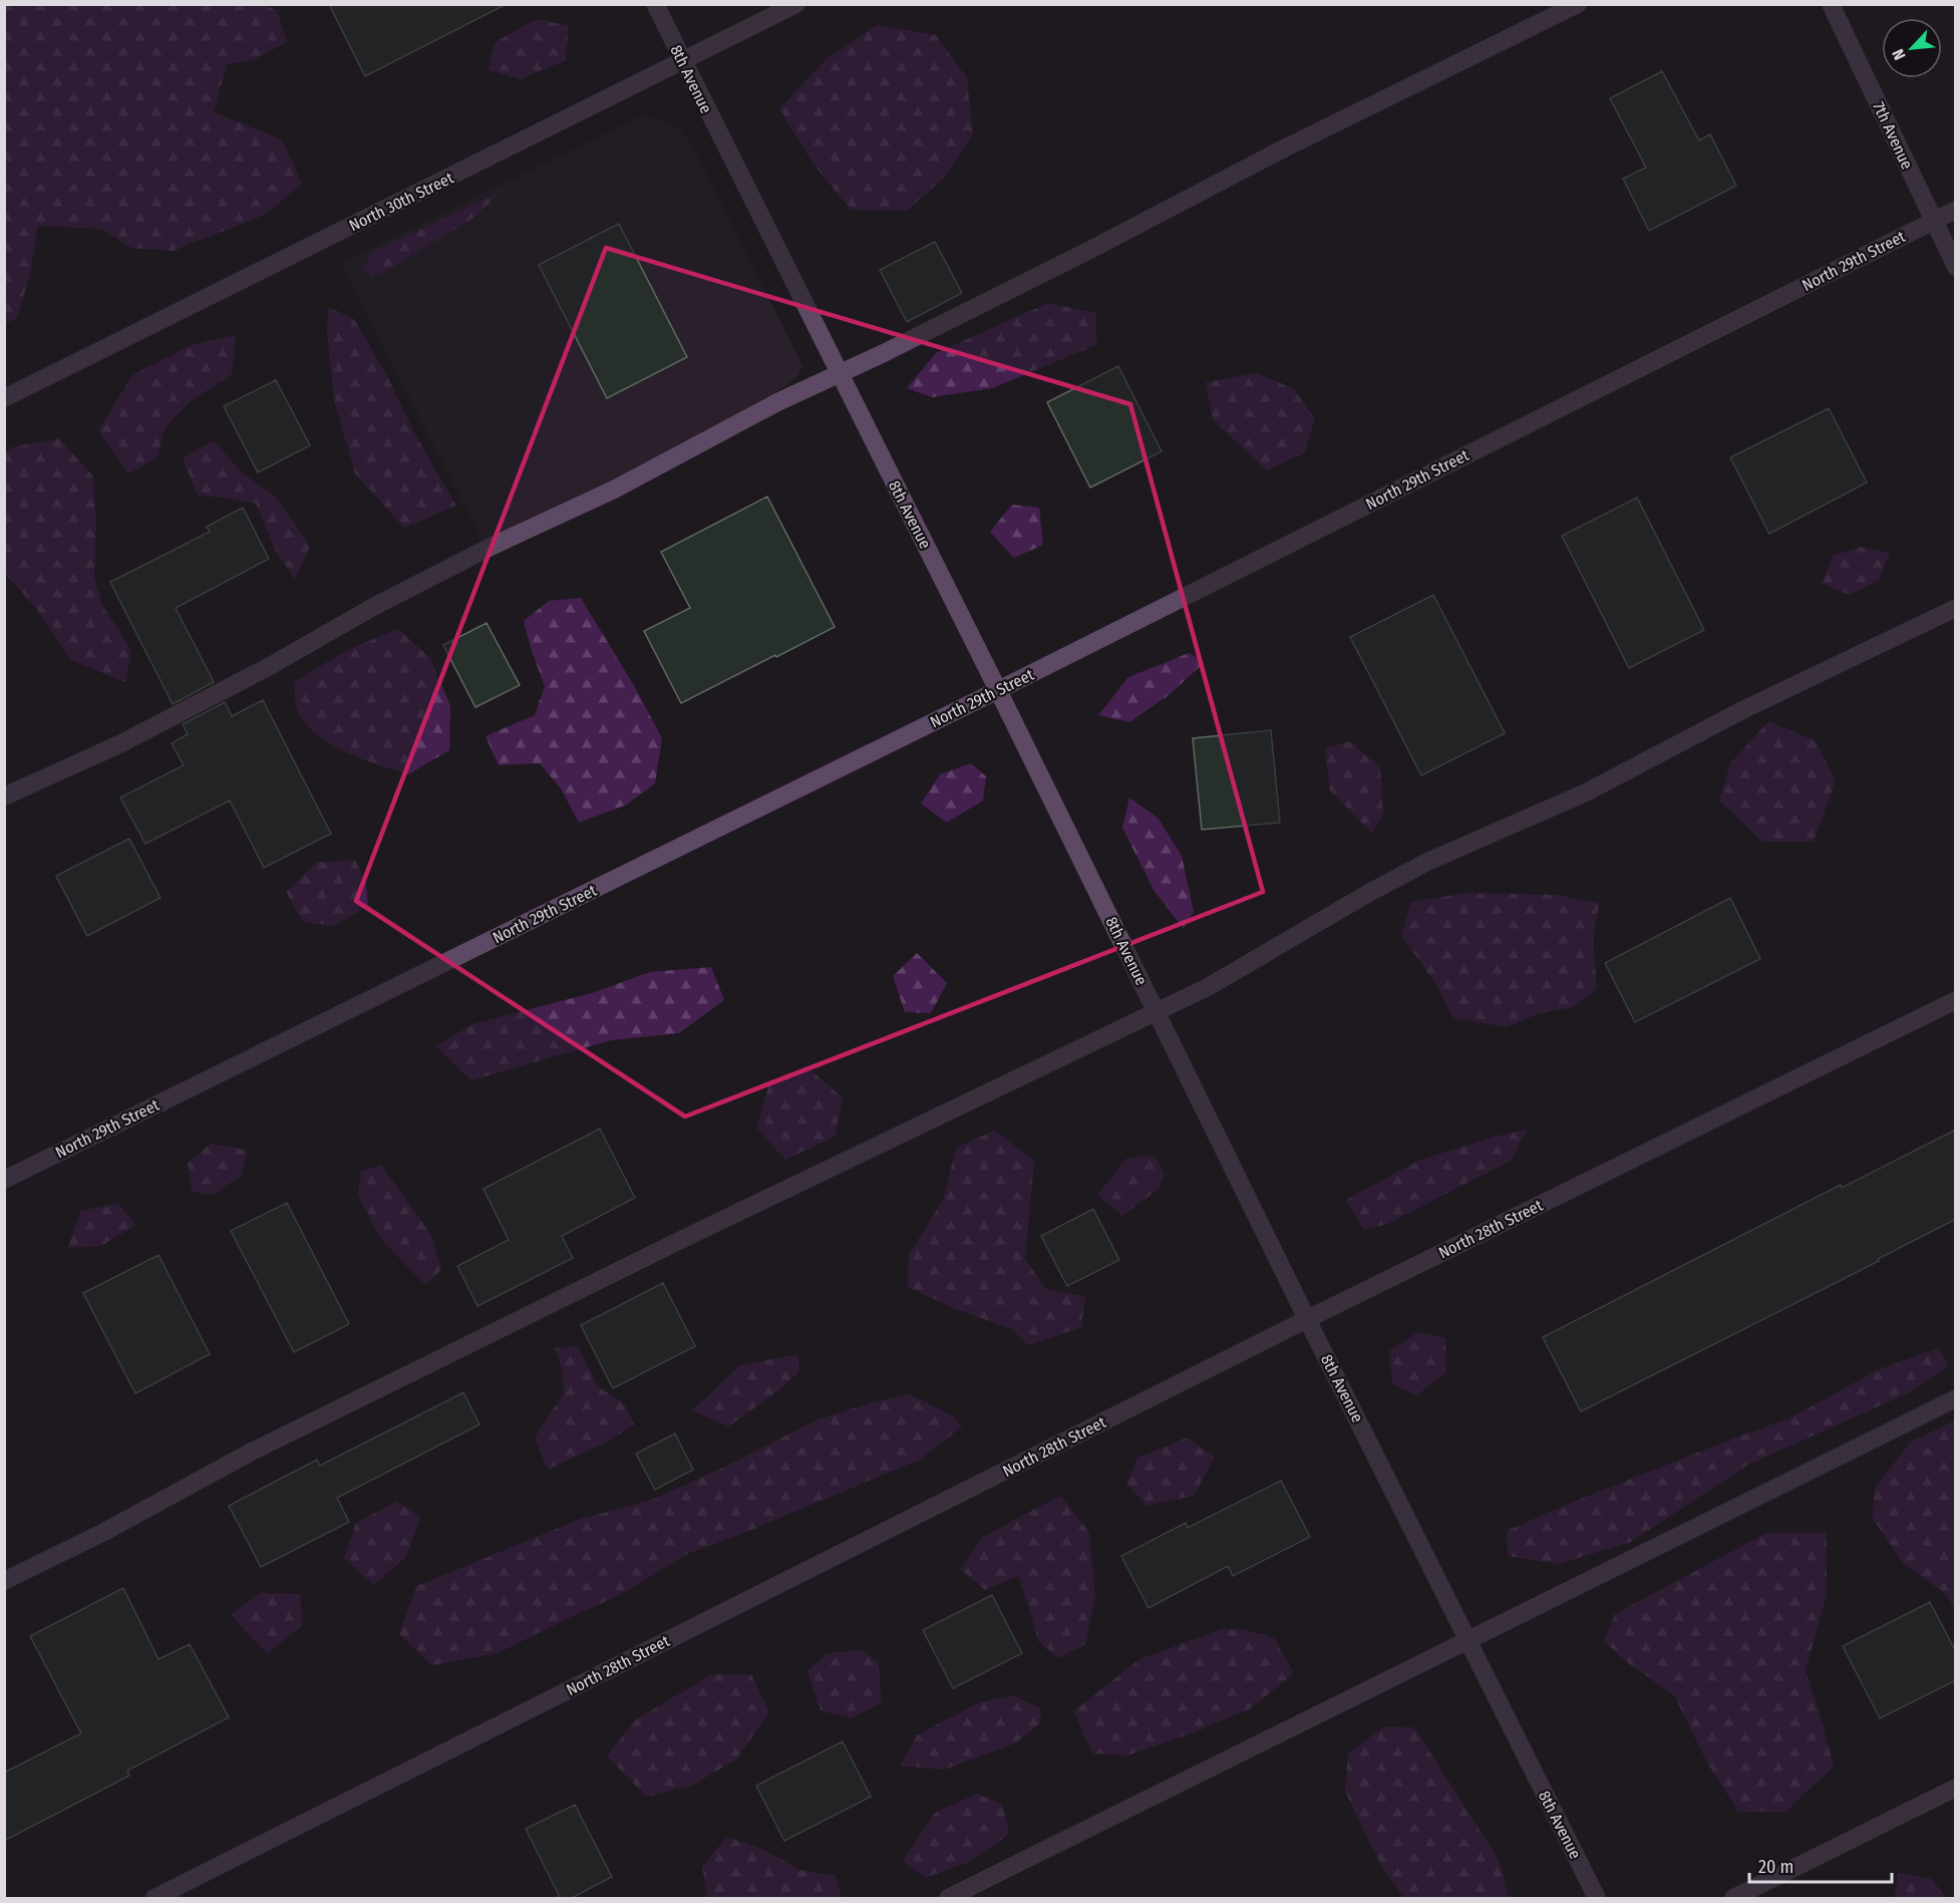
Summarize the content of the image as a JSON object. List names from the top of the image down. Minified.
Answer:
{"streets":{"street":["8th Avenue","7th Avenue","North 30th Street","North 29th Street","North 28th Street"]},"crossings":[["8th Avenue","North 30th Street"],["8th Avenue","North 29th Street"],["8th Avenue","North 28th Street"],["7th Avenue","North 29th Street"]],"scale_bar":"20 m","north":"bottom left"}
